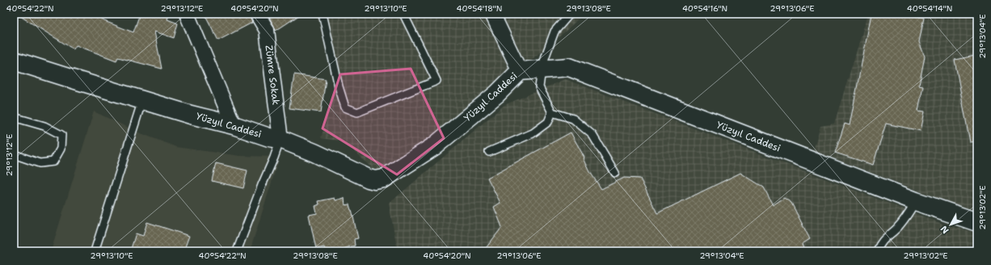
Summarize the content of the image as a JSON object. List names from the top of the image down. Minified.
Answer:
{"streets":{"street":["Zümre Sokak","Yüzyıl Caddesi"]},"crossings":[["Zümre Sokak","Yüzyıl Caddesi"]],"north":"bottom left","coordinates":["40°54'22\"N","29°13'12\"E","40°54'20\"N","29°13'10\"E","40°54'18\"N","29°13'08\"E","40°54'16\"N","29°13'06\"E","40°54'14\"N","29°13'04\"E","29°13'02\"E"]}
